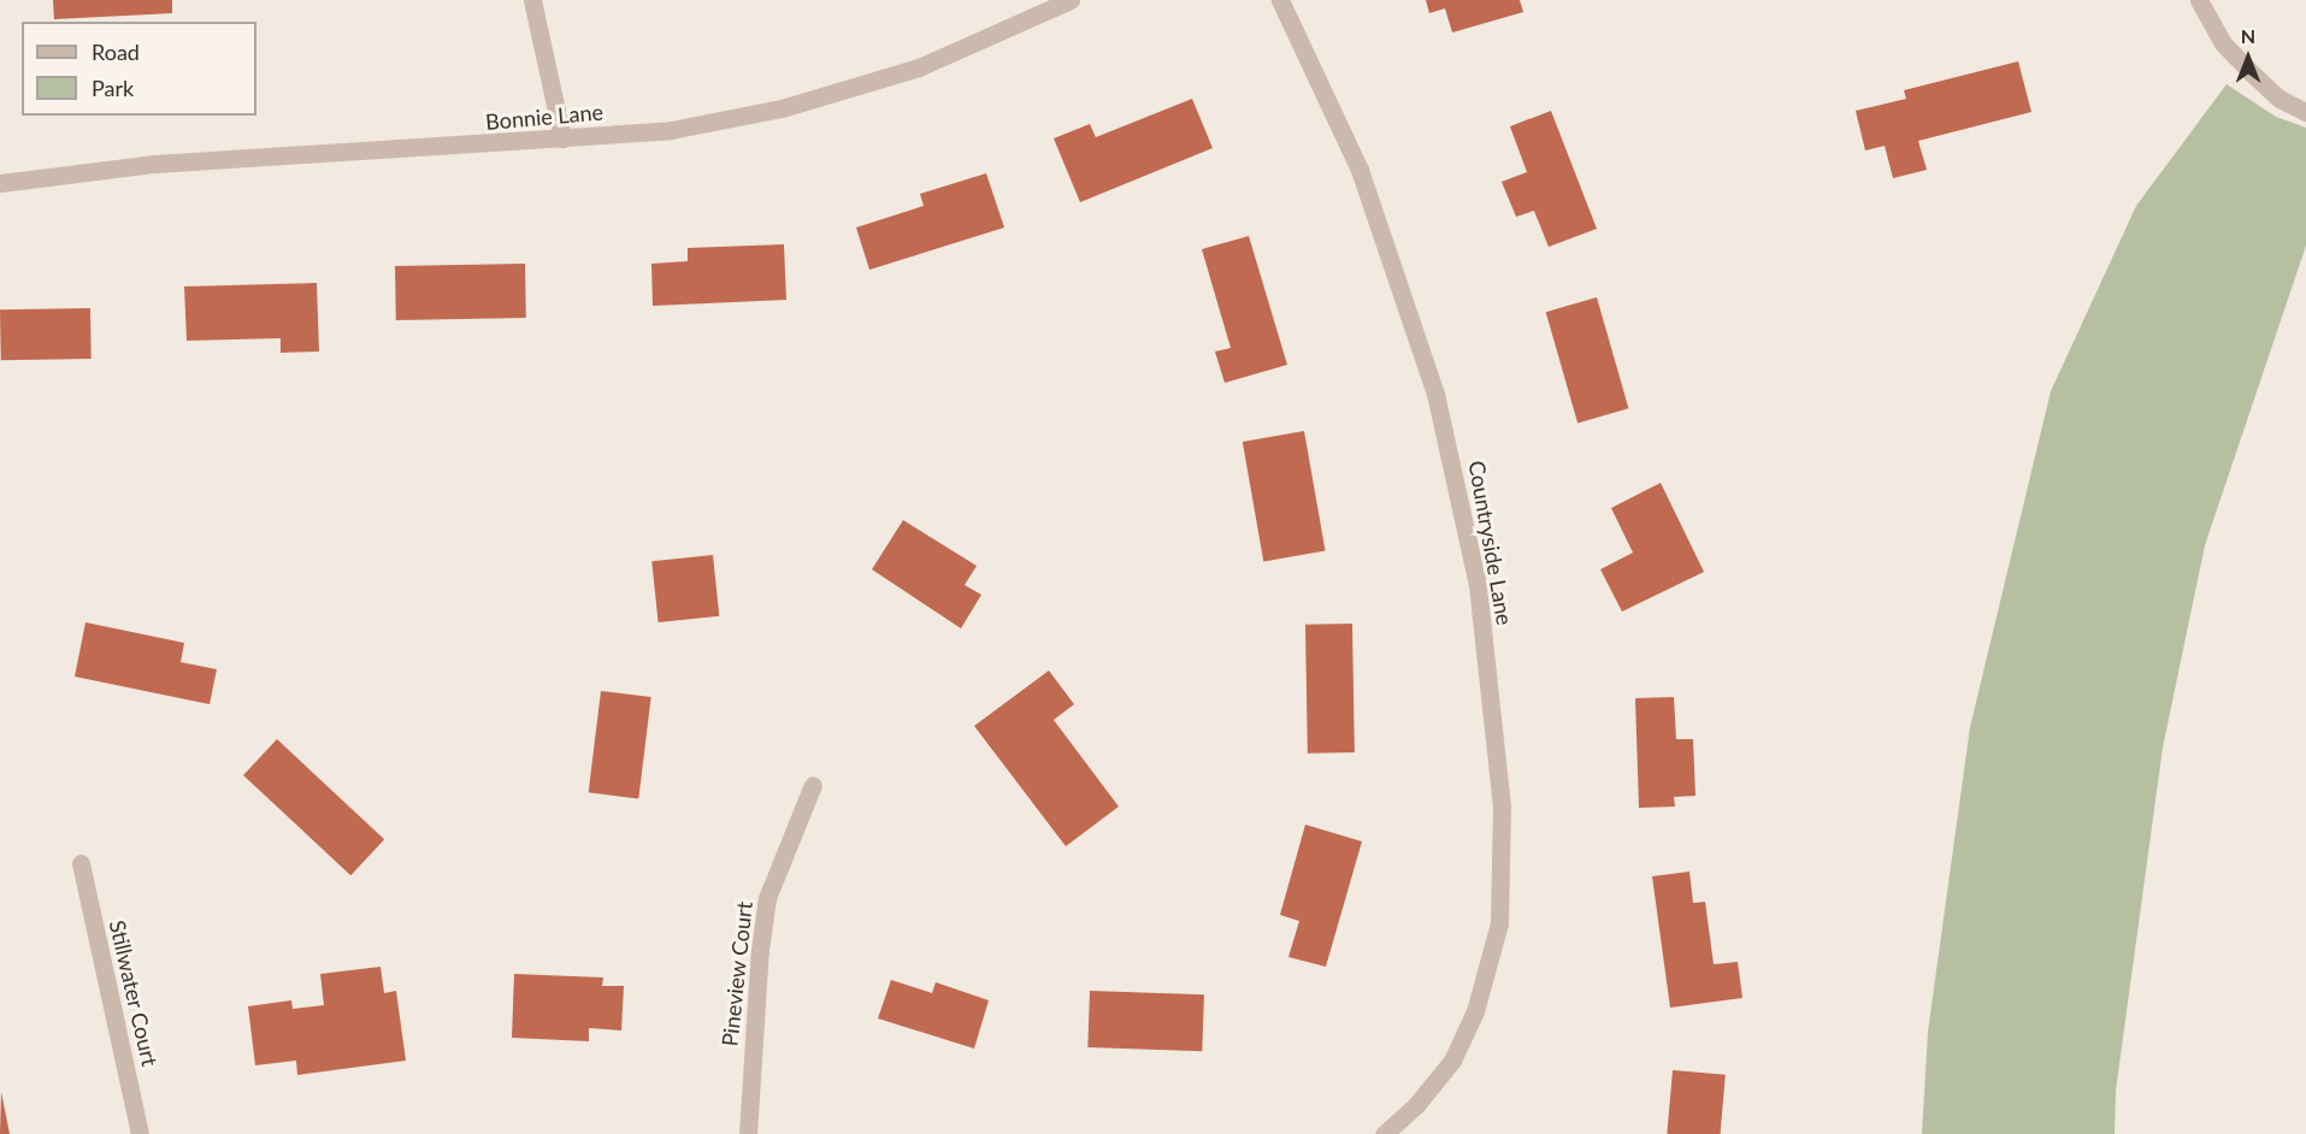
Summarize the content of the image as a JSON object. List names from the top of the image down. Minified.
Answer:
{"streets":{"street":["Bonnie Lane","Countryside Lane","Pineview Court","Stillwater Court"]},"legend":["Road","Park"],"north":"top"}
